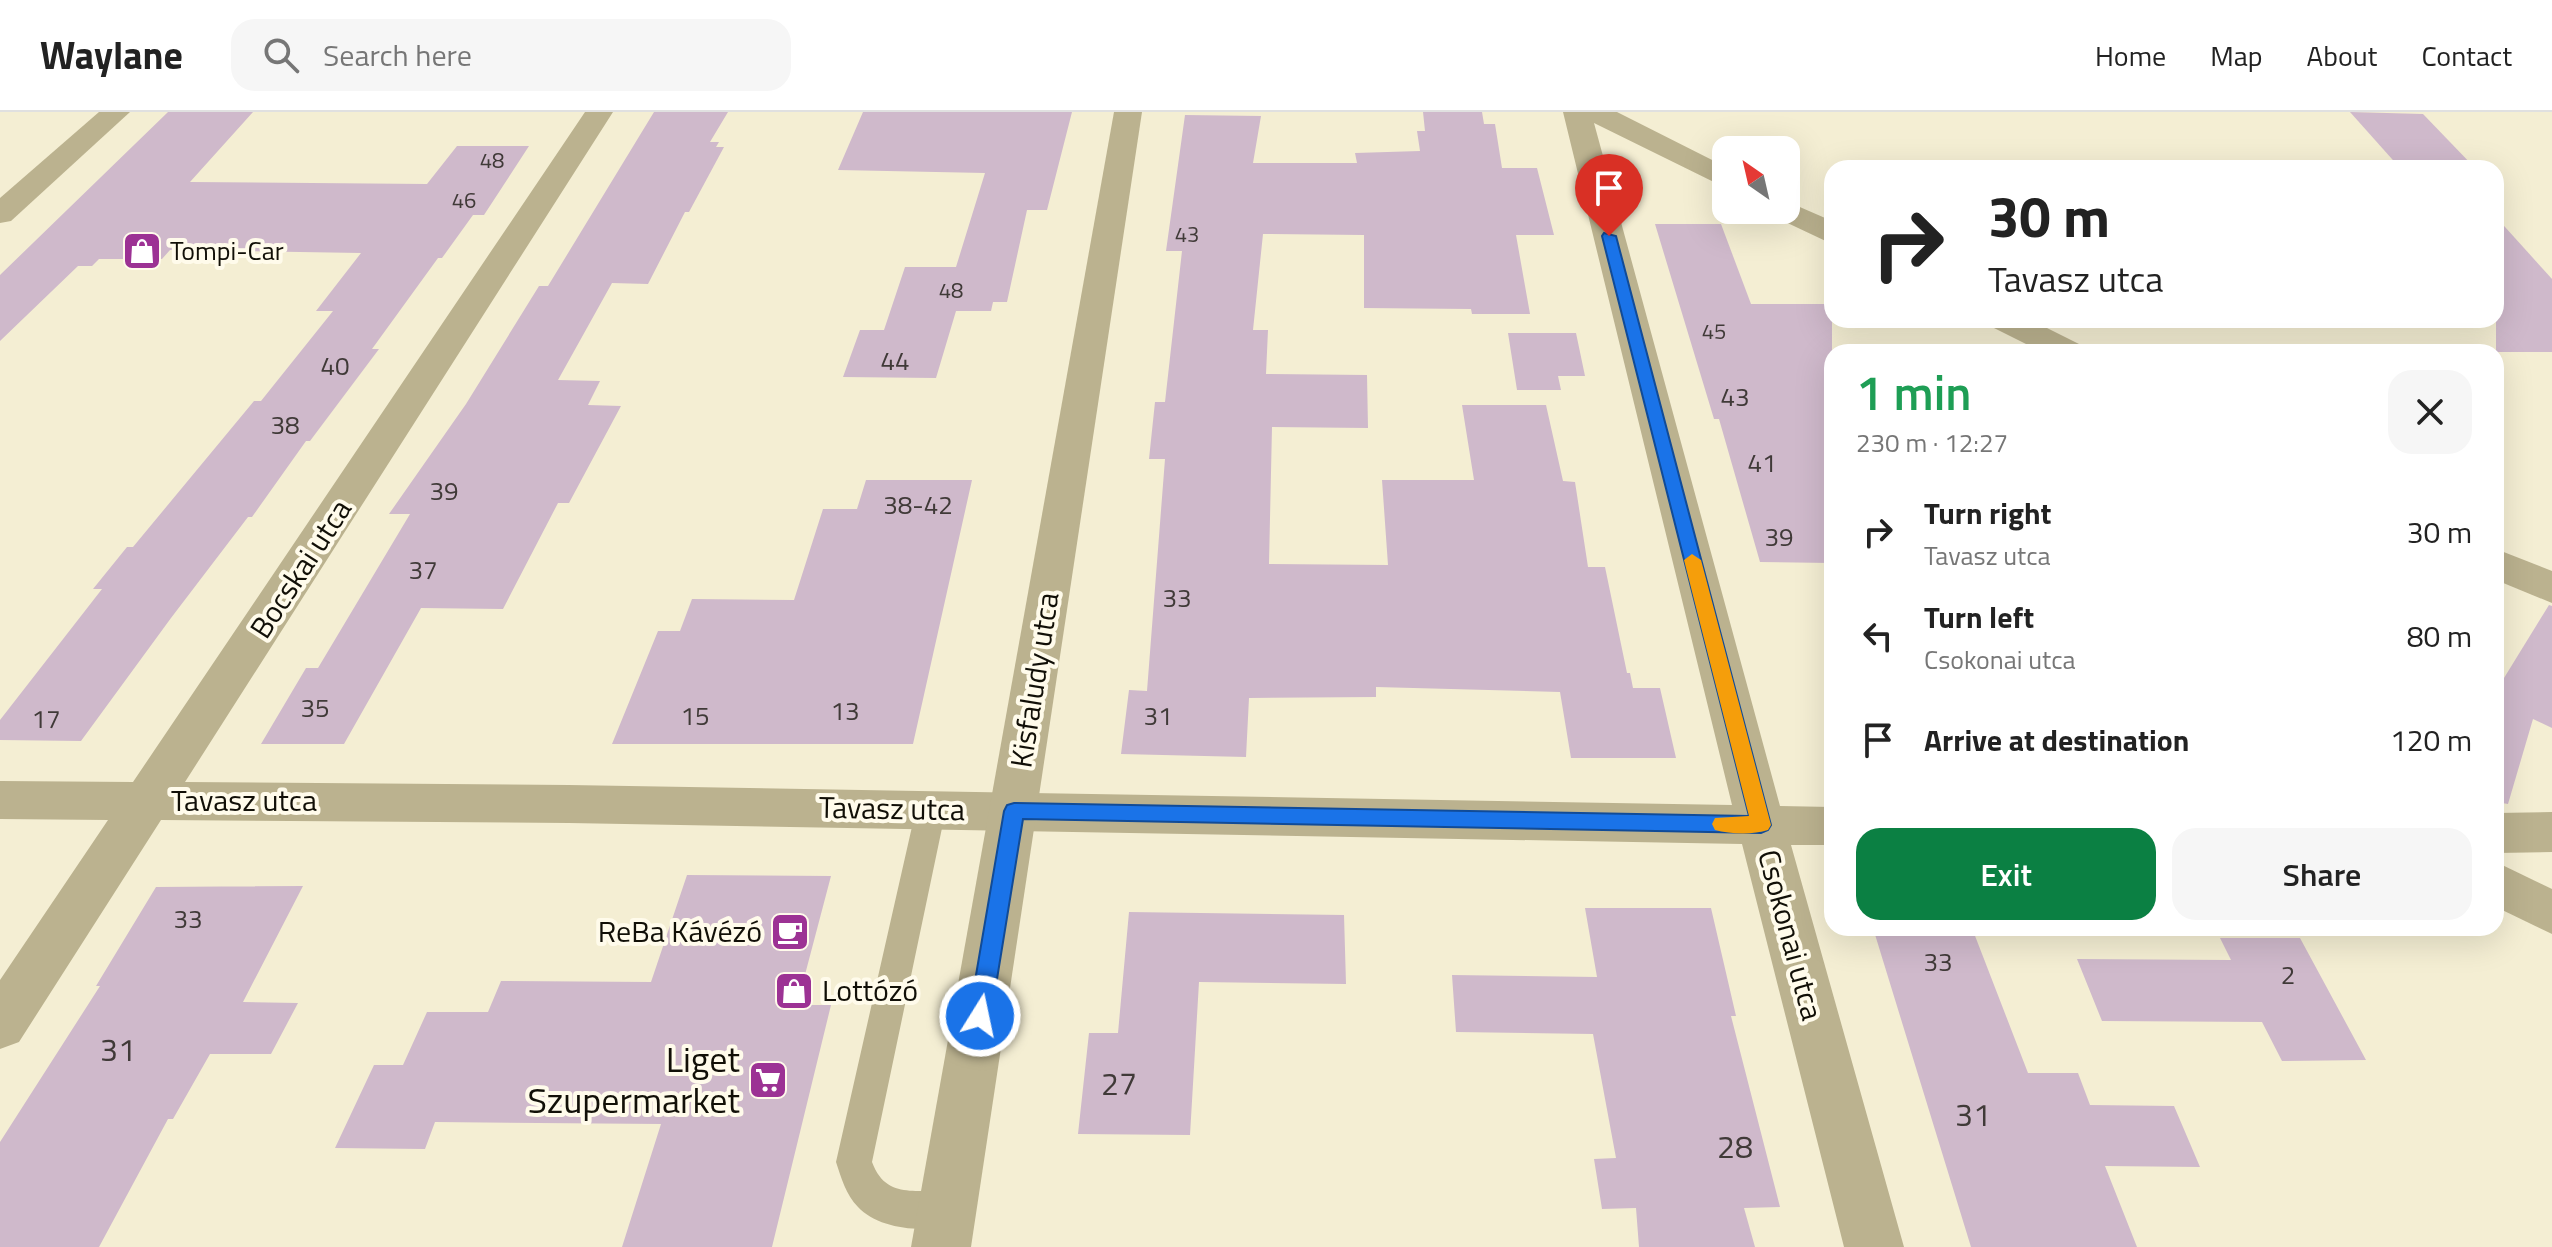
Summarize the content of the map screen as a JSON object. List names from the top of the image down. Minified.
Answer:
{"streets":{"street":["Bocskai utca","Kisfaludy utca","Tavasz utca","Csokonai utca"]},"crossings":[["Bocskai utca","Tavasz utca"],["Kisfaludy utca","Tavasz utca"],["Tavasz utca","Csokonai utca"]],"places":{"shop":["Tompi-Car","Lottózó"],"cafe":["ReBa Kávézó"],"supermarket":["Liget Szupermarket"]},"house_numbers":["48","46","43","48","45","44","40","43","38","41","39","38-42","39","37","33","35","13","15","31","17","33","33","2","31","27","31","28"],"north":"top left","page":{"header":"Waylane","search":"Search here","nav":["Home","Map","About","Contact"],"turn":["30 m","Tavasz utca"],"heading":["1 min","230 m · 12:27"],"list":[{"name":"Turn right","note":"Tavasz utca","value":"30 m"},{"name":"Turn left","note":"Csokonai utca","value":"80 m"},{"name":"Arrive at destination","value":"120 m"}],"buttons":["Exit","Share"]}}
